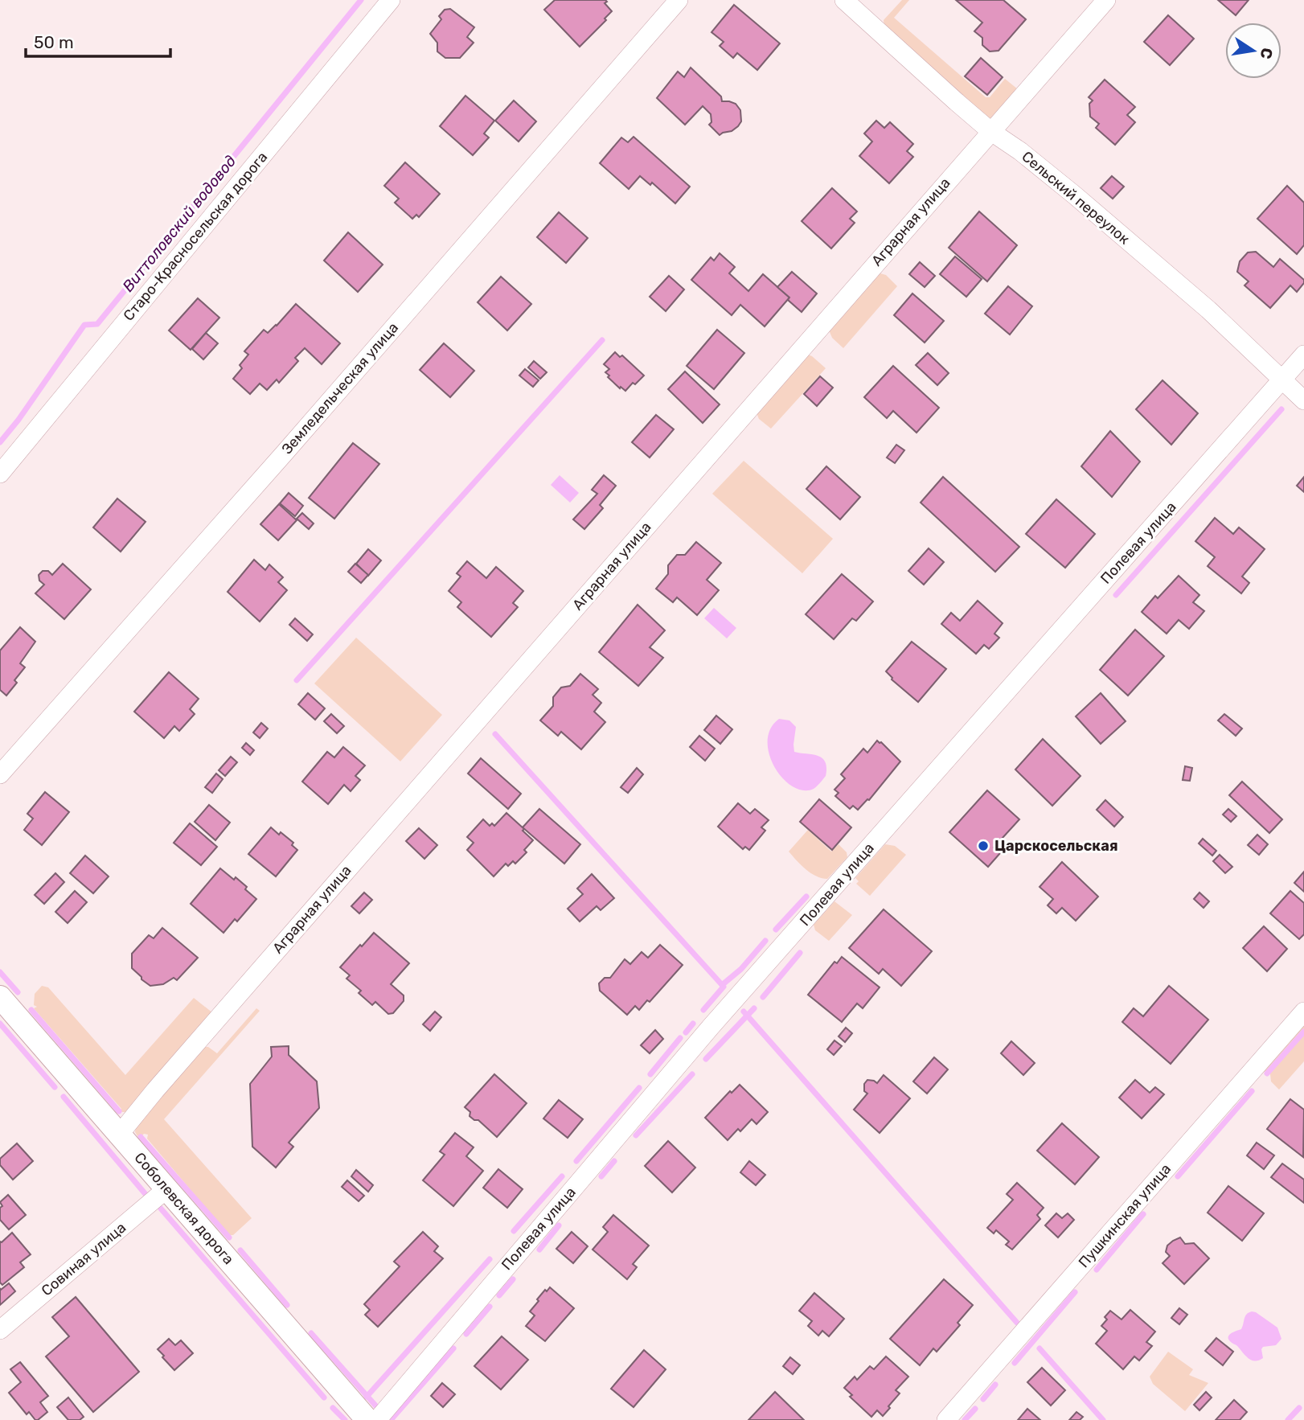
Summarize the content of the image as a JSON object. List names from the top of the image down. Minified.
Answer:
{"streets":{"street":["Сельский переулок","Аграрная улица","Старо-Красносельская дорога","Земледельческая улица","Полевая улица","Соболевская дорога","Пушкинская улица","Совиная улица"]},"crossings":[["Сельский переулок","Аграрная улица"],["Сельский переулок","Полевая улица"],["Аграрная улица","Соболевская дорога"],["Полевая улица","Соболевская дорога"],["Соболевская дорога","Совиная улица"]],"water":["Виттоловский водовод"],"places":["Царскосельская"],"scale_bar":"50 m","north":"right"}
